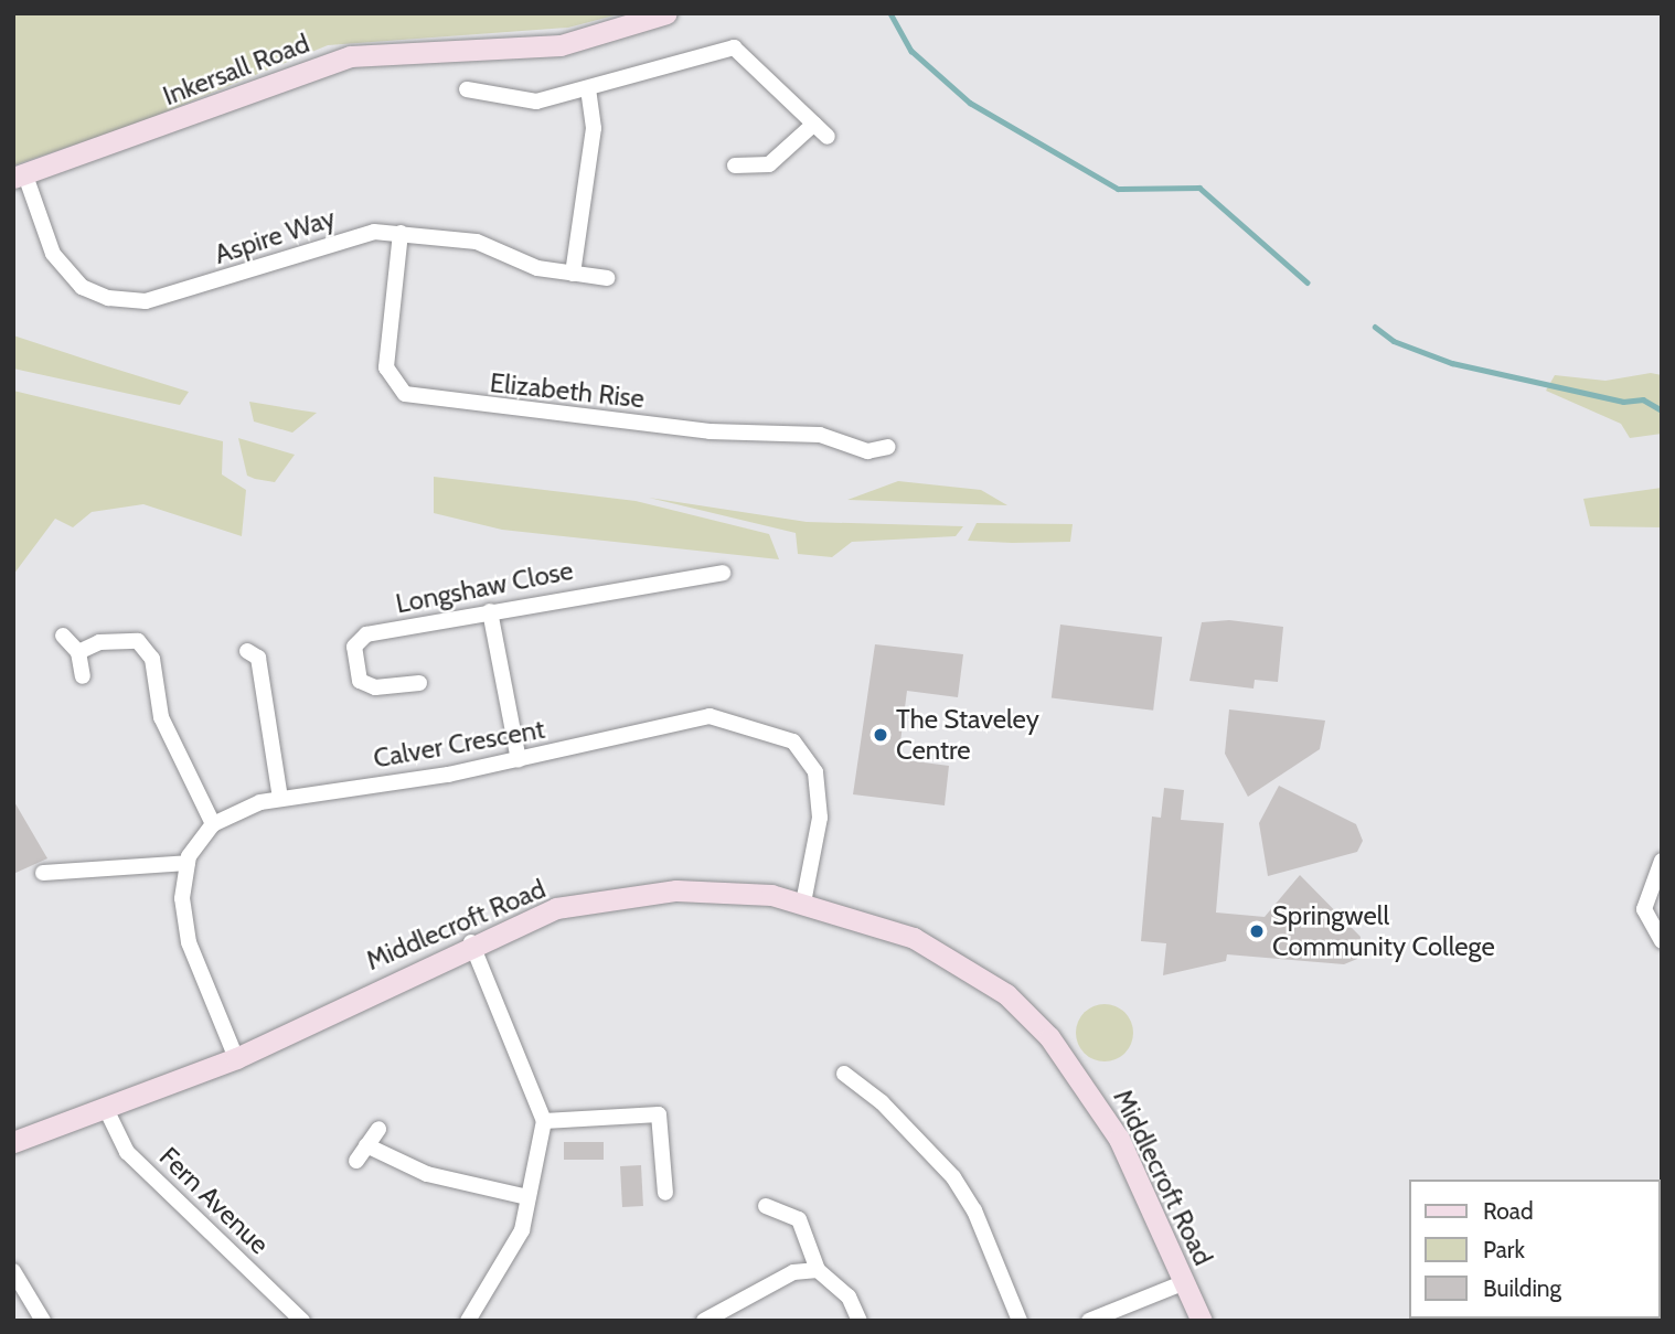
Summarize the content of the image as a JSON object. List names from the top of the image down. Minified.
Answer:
{"streets":{"street":["Inkersall Road","Aspire Way","Elizabeth Rise","Longshaw Close","Calver Crescent","Middlecroft Road","Fern Avenue"]},"crossings":[["Inkersall Road","Aspire Way"],["Aspire Way","Elizabeth Rise"],["Calver Crescent","Middlecroft Road"],["Middlecroft Road","Fern Avenue"]],"places":["The Staveley Centre","Springwell Community College"],"legend":["Road","Park","Building"]}
